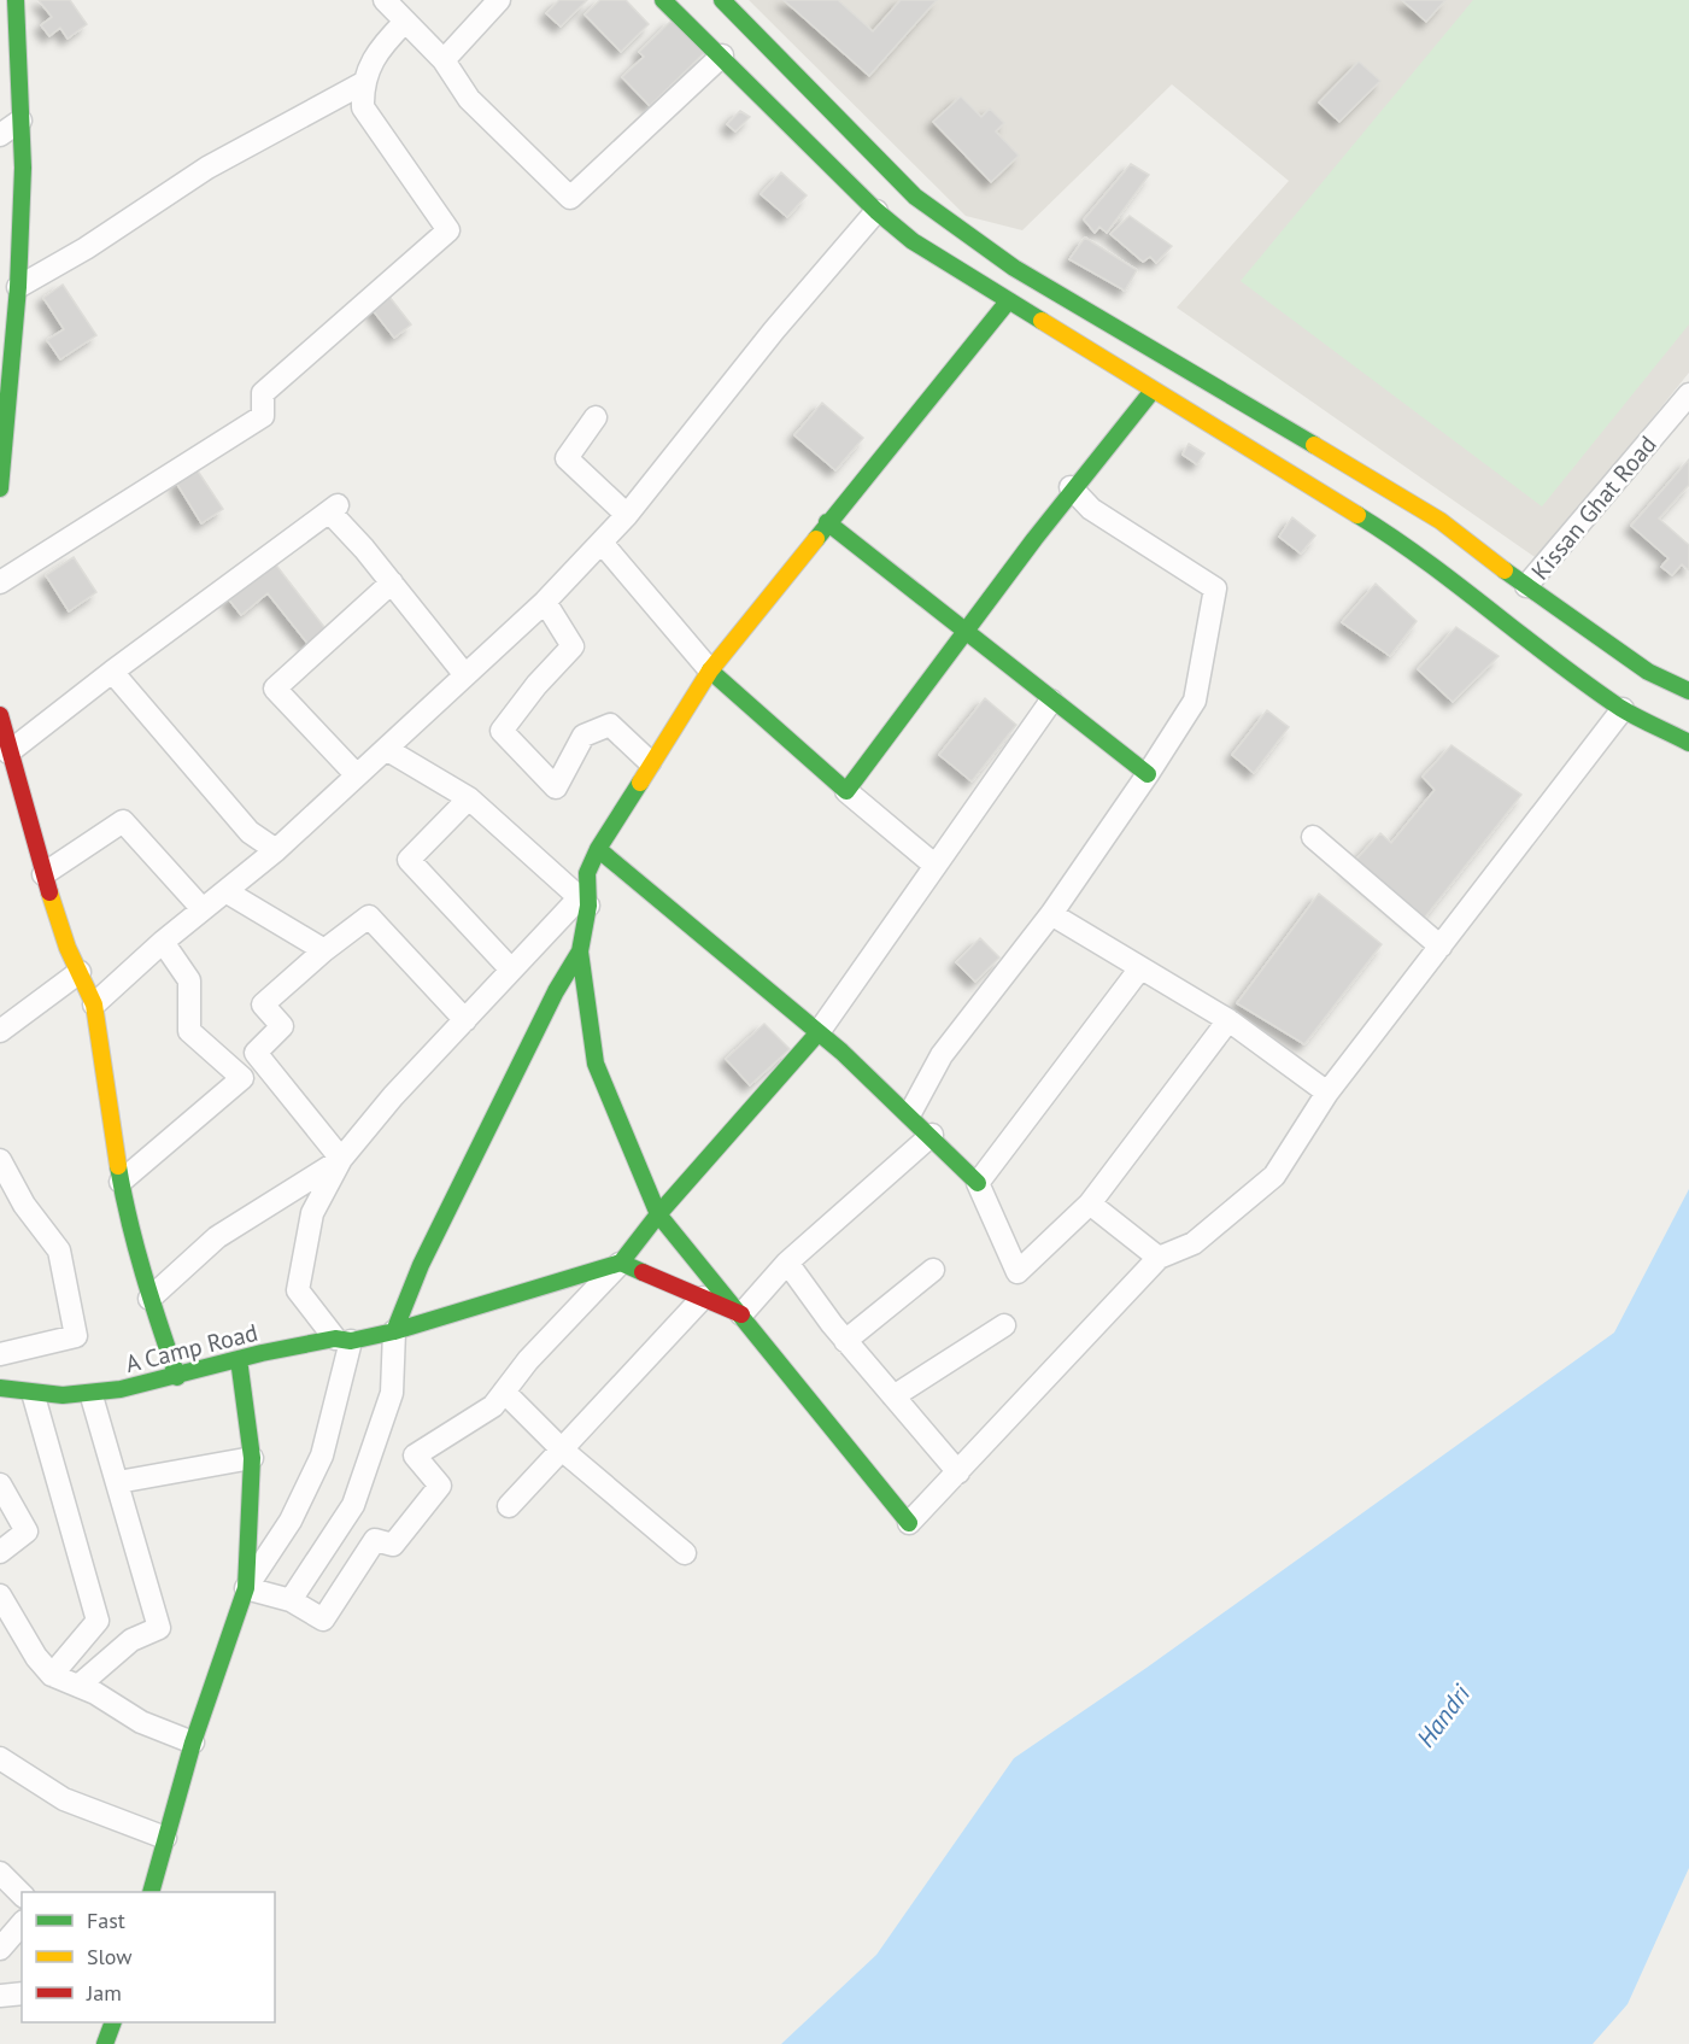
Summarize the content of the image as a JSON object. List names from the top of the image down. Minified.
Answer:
{"streets":{"street":["Kissan Ghat Road","A Camp Road"]},"water":["Handri"],"legend":["Fast","Slow","Jam"]}
